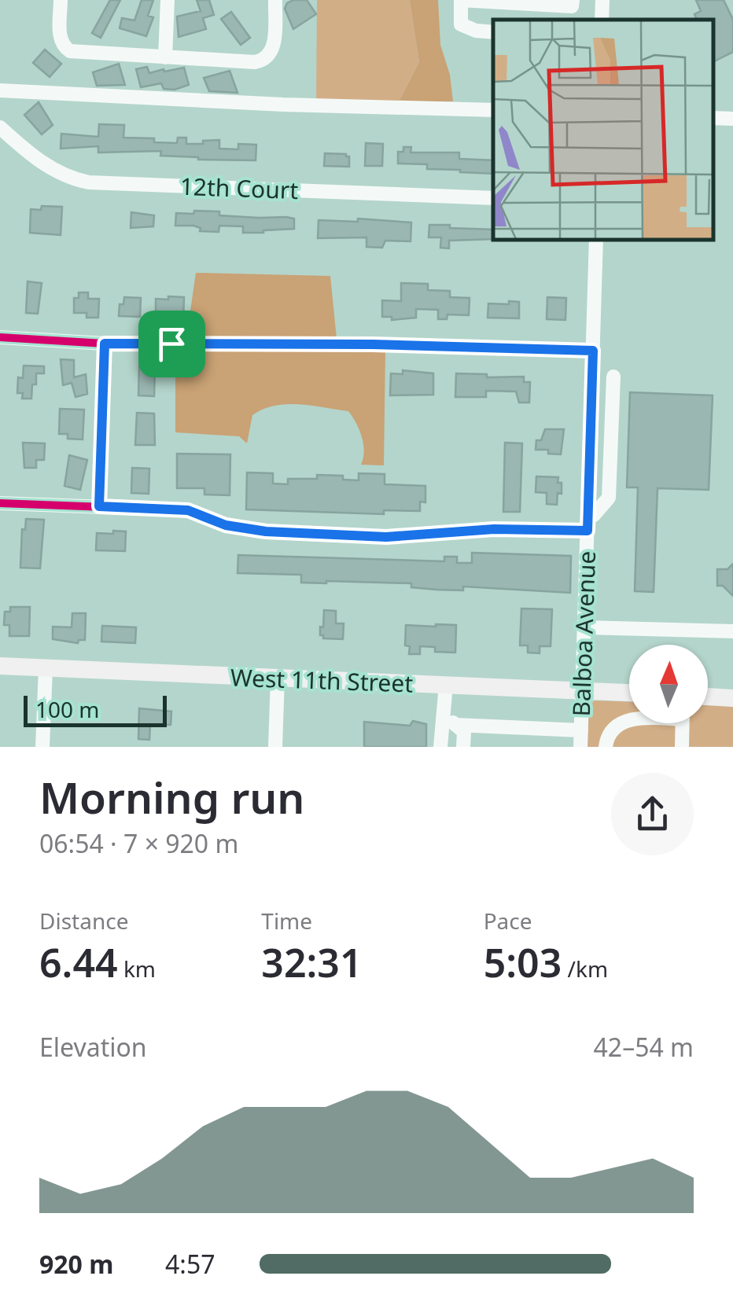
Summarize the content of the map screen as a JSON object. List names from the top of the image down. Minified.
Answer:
{"streets":{"main road":["West 11th Street"],"street":["12th Court","Balboa Avenue"]},"crossings":[["Balboa Avenue","West 11th Street"]],"scale_bar":"100 m","north":"top","page":{"scale":"100 m","heading":["Morning run","06:54 · 7 × 920 m"],"stats":[["Distance","6.44 km"],["Time","32:31"],["Pace","5:03 /km"]],"chart":["Elevation","42–54 m"],"list":[{"name":"920 m","note":"4:57"}]}}
